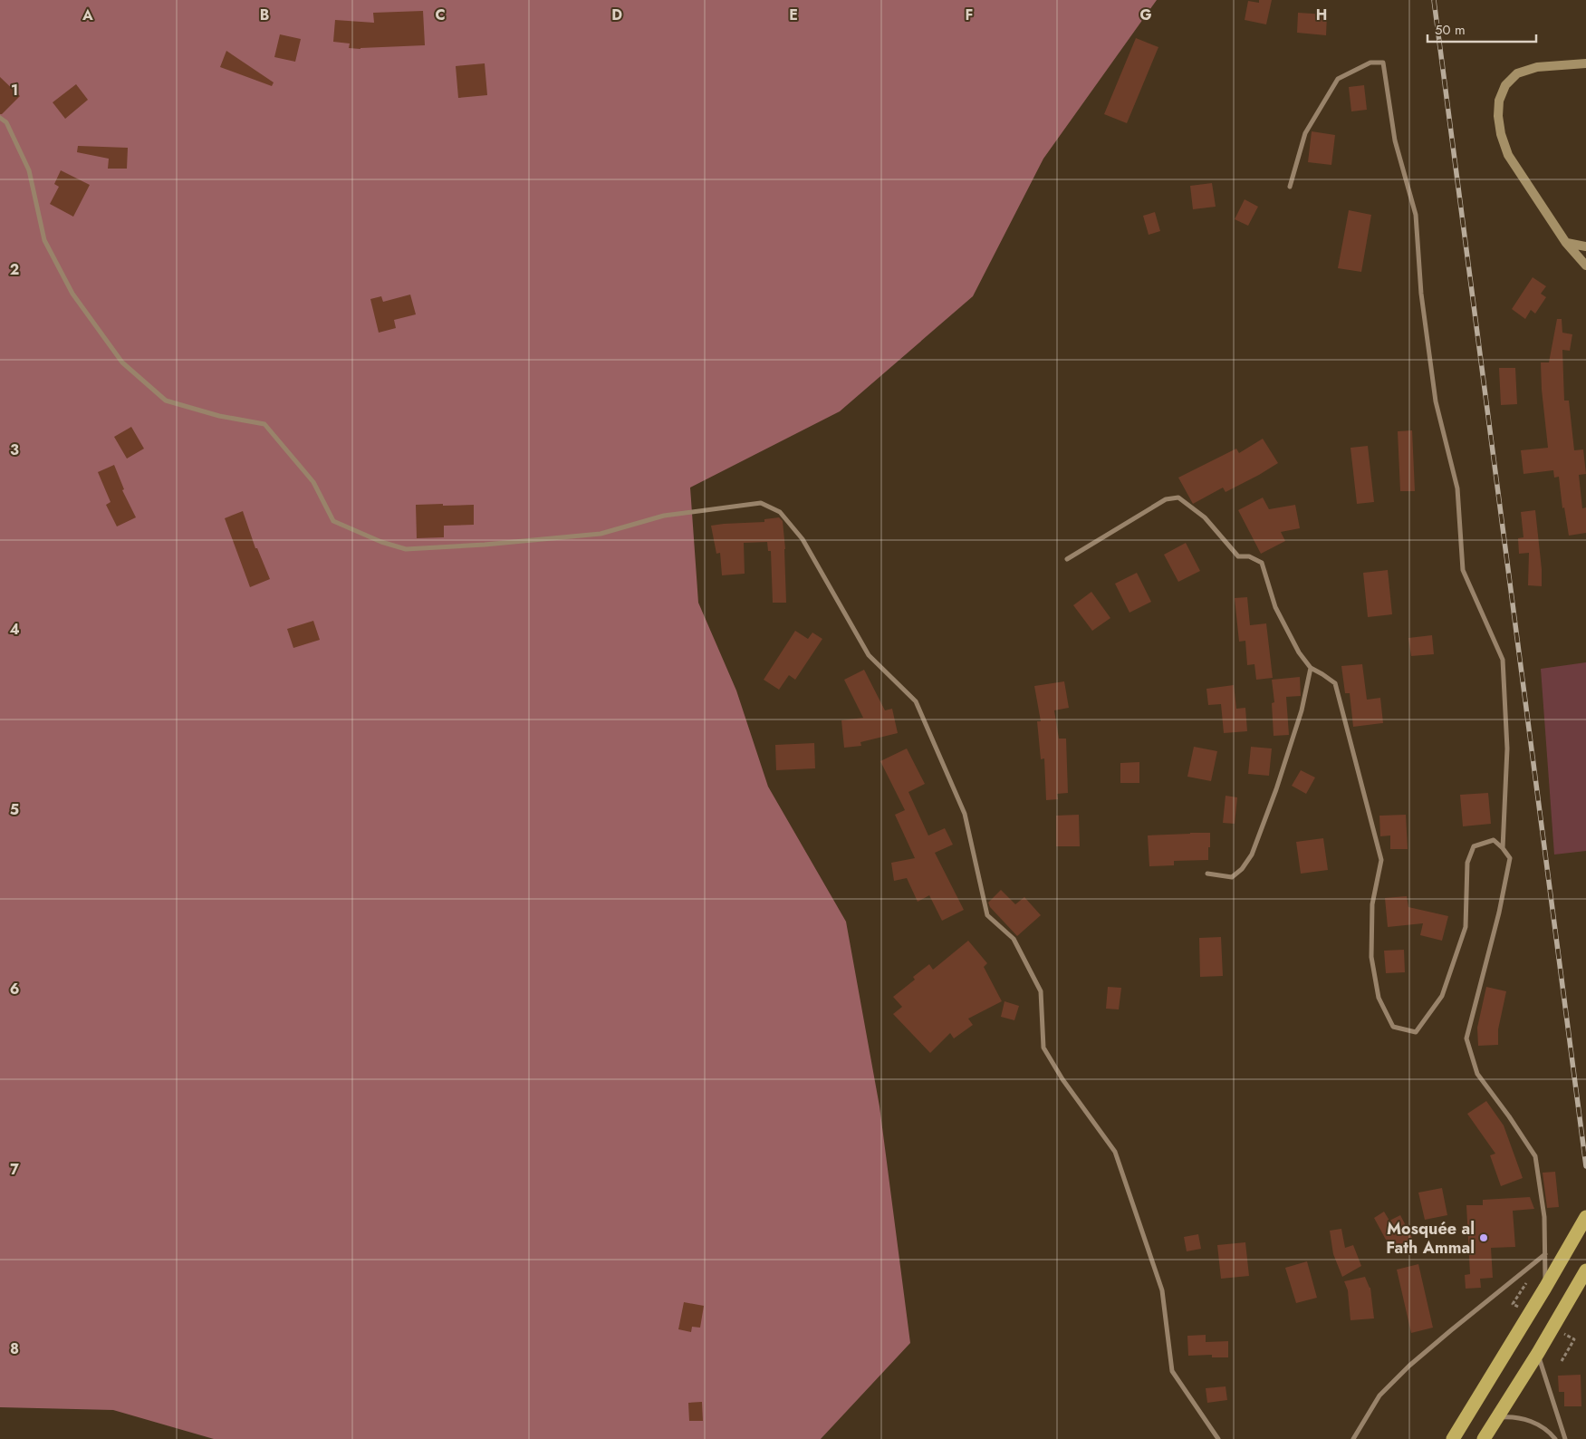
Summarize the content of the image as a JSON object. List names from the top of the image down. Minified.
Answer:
{"places":["Mosquée al Fath Ammal"],"scale_bar":"50 m","grid":{"columns":["A","B","C","D","E","F","G","H"],"rows":["1","2","3","4","5","6","7","8"]}}
